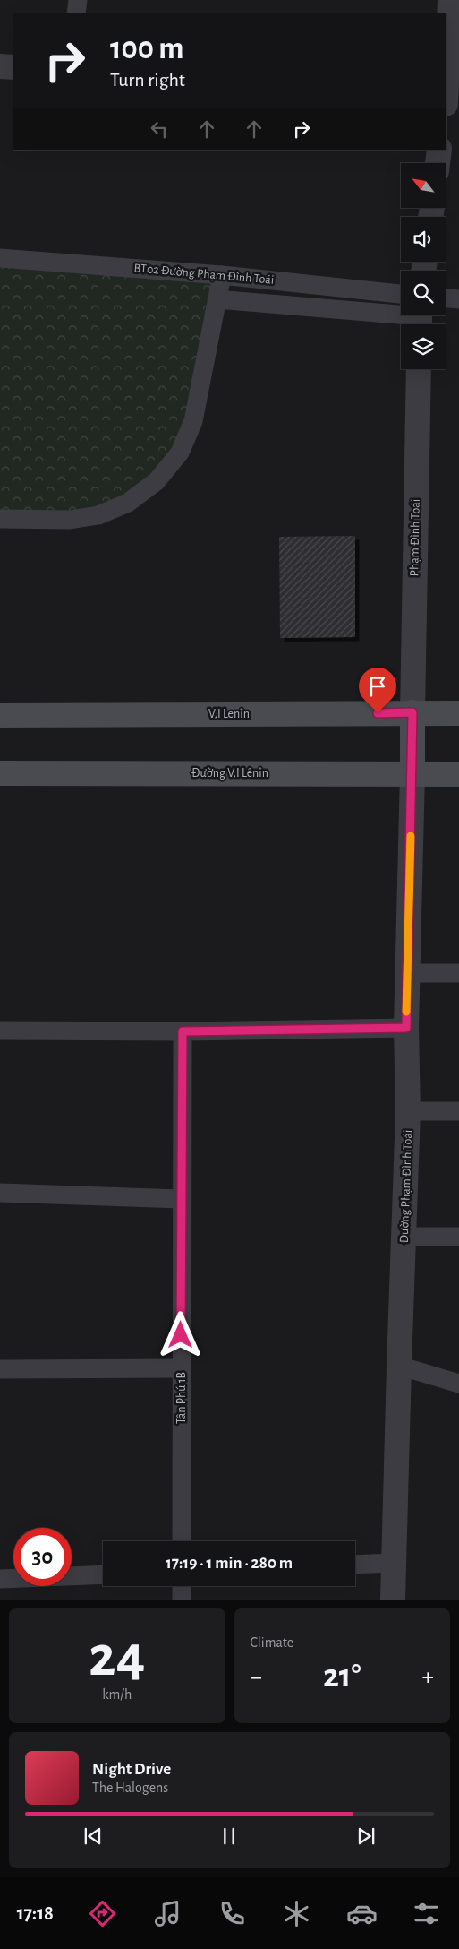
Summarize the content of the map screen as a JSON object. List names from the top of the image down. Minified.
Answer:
{"streets":{"main road":["V.I Lenin","Đường V.I Lênin"],"street":["BT02 Đường Phạm Đình Toái","Phạm Đình Toái","Đường Phạm Đình Toái","Tân Phú 1B"]},"crossings":[["Phạm Đình Toái","V.I Lenin"],["Đường V.I Lênin","Đường Phạm Đình Toái"]],"north":"top left","page":{"turn":["100 m","Turn right"],"limit":"30","trip":"17:19 · 1 min · 280 m","tile":[["24","km/h"],"Climate"],"heat":["−","21°","+"],"song":["Night Drive","The Halogens"],"tabs":"17:18"}}
